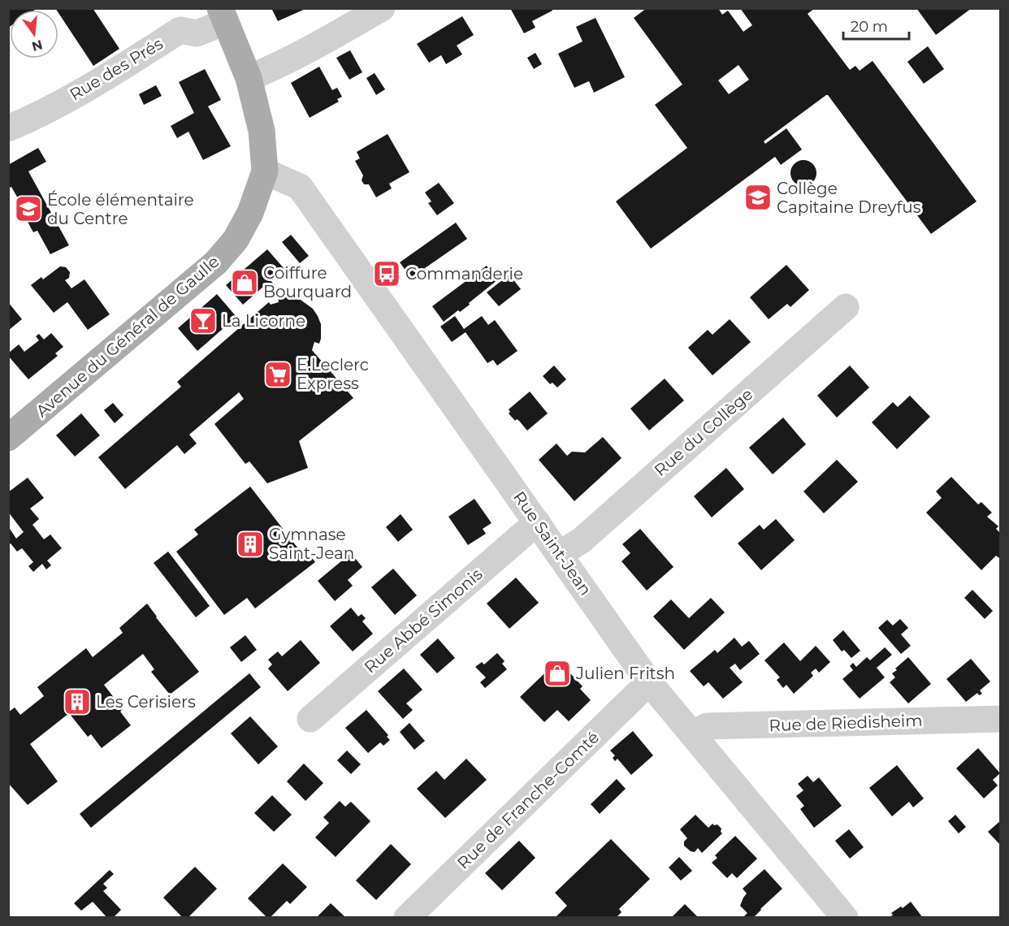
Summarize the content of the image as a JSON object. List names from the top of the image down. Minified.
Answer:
{"streets":{"main road":["Avenue du Général de Gaulle"],"street":["Rue des Prés","Rue du Collège","Rue Saint-Jean","Rue Abbé Simonis","Rue de Riedisheim","Rue de Franche-Comté"]},"crossings":[["Rue des Prés","Avenue du Général de Gaulle"],["Avenue du Général de Gaulle","Rue Saint-Jean"],["Rue du Collège","Rue Saint-Jean"],["Rue Saint-Jean","Rue Abbé Simonis"],["Rue Saint-Jean","Rue de Riedisheim"],["Rue Saint-Jean","Rue de Franche-Comté"]],"places":{"school or university":["Collège Capitaine Dreyfus","École élémentaire du Centre"],"bus stop":["Commanderie"],"shop":["Coiffure Bourquard","Julien Fritsh"],"bar":["La Licorne"],"supermarket":["E.Leclerc Express"],"building":["Gymnase Saint-Jean","Les Cerisiers"]},"scale_bar":"20 m","north":"bottom"}
